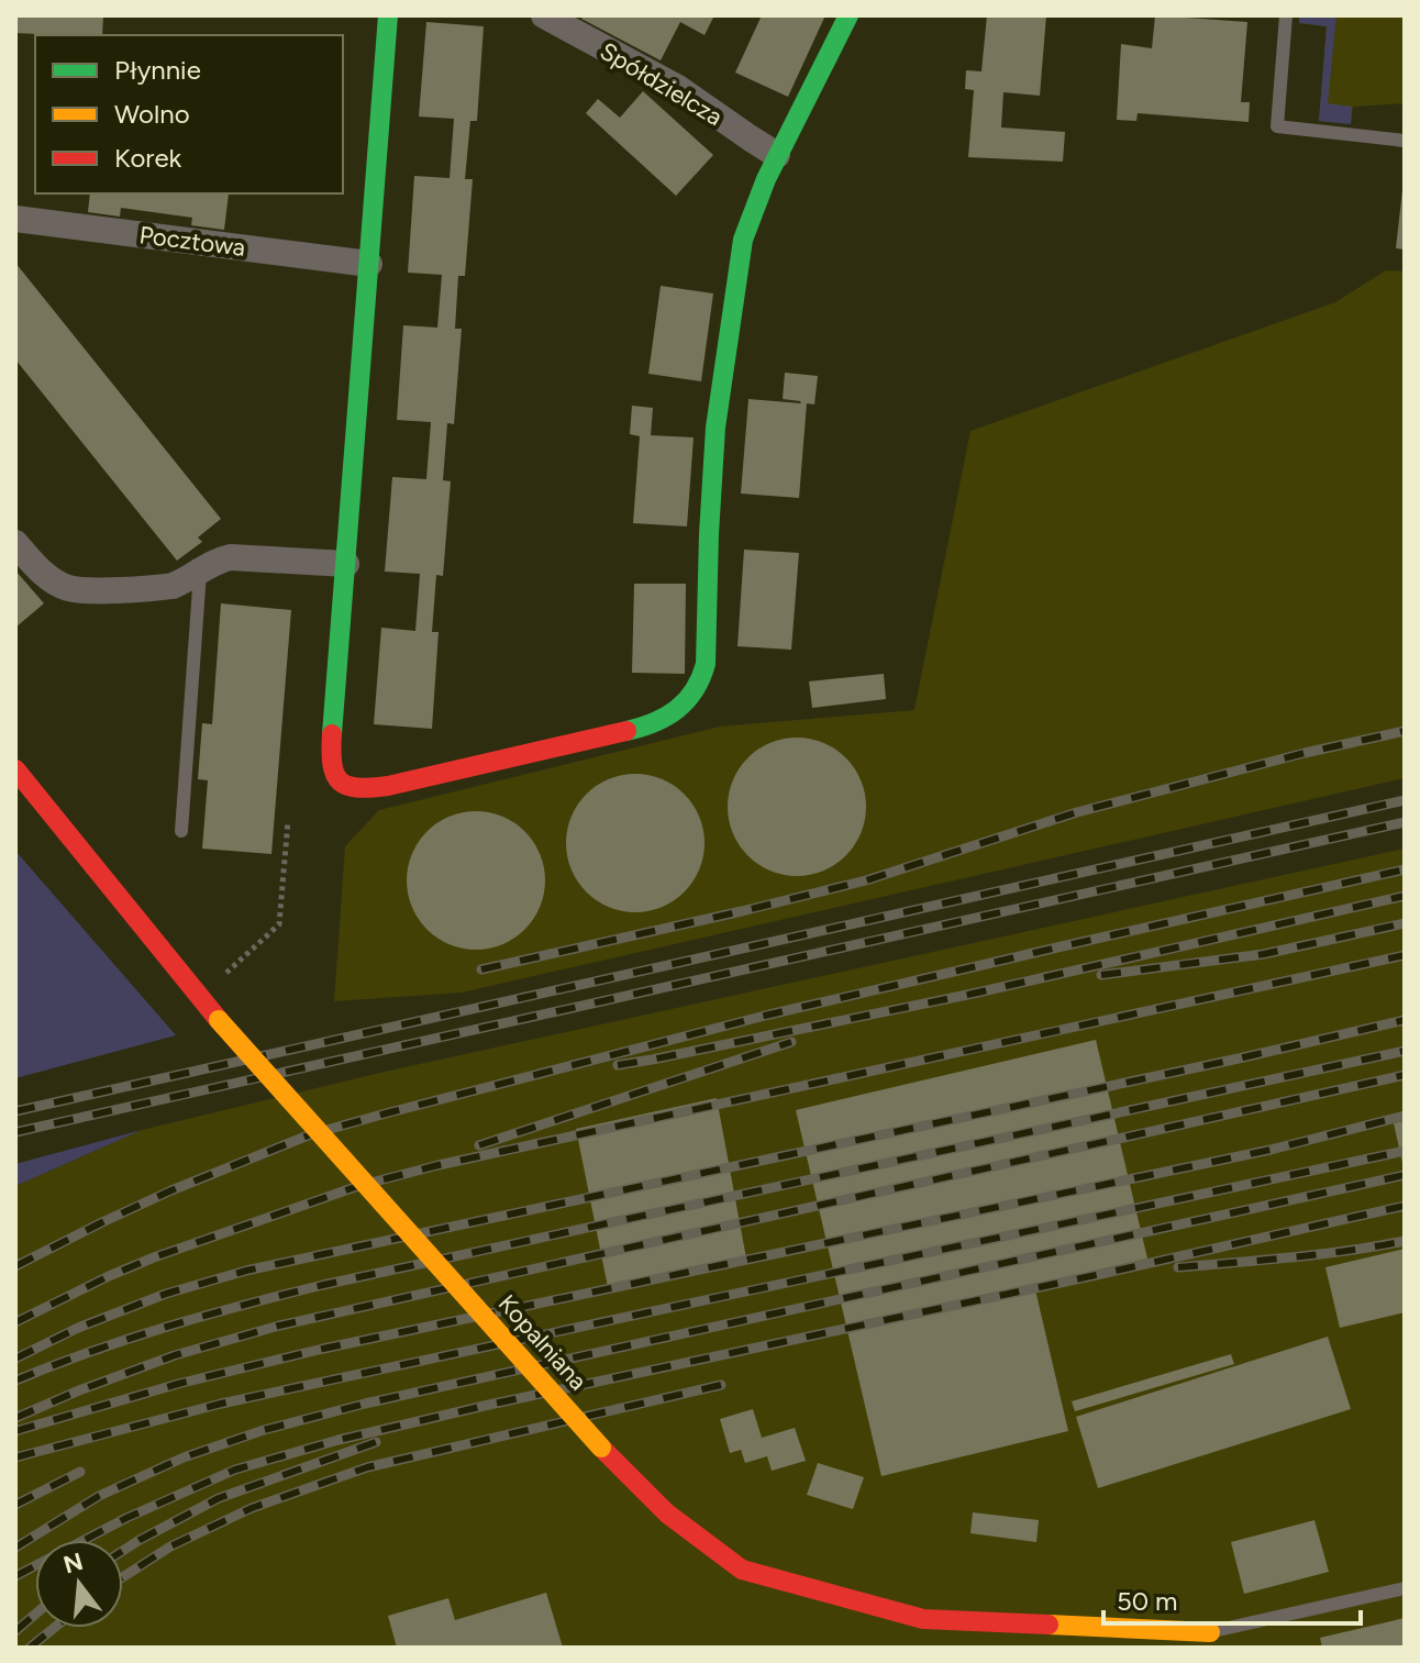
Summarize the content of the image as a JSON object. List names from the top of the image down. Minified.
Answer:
{"streets":{"street":["Spółdzielcza","Pocztowa","Kopalniana"]},"legend":["Płynnie","Wolno","Korek"],"scale_bar":"50 m","north":"top"}
